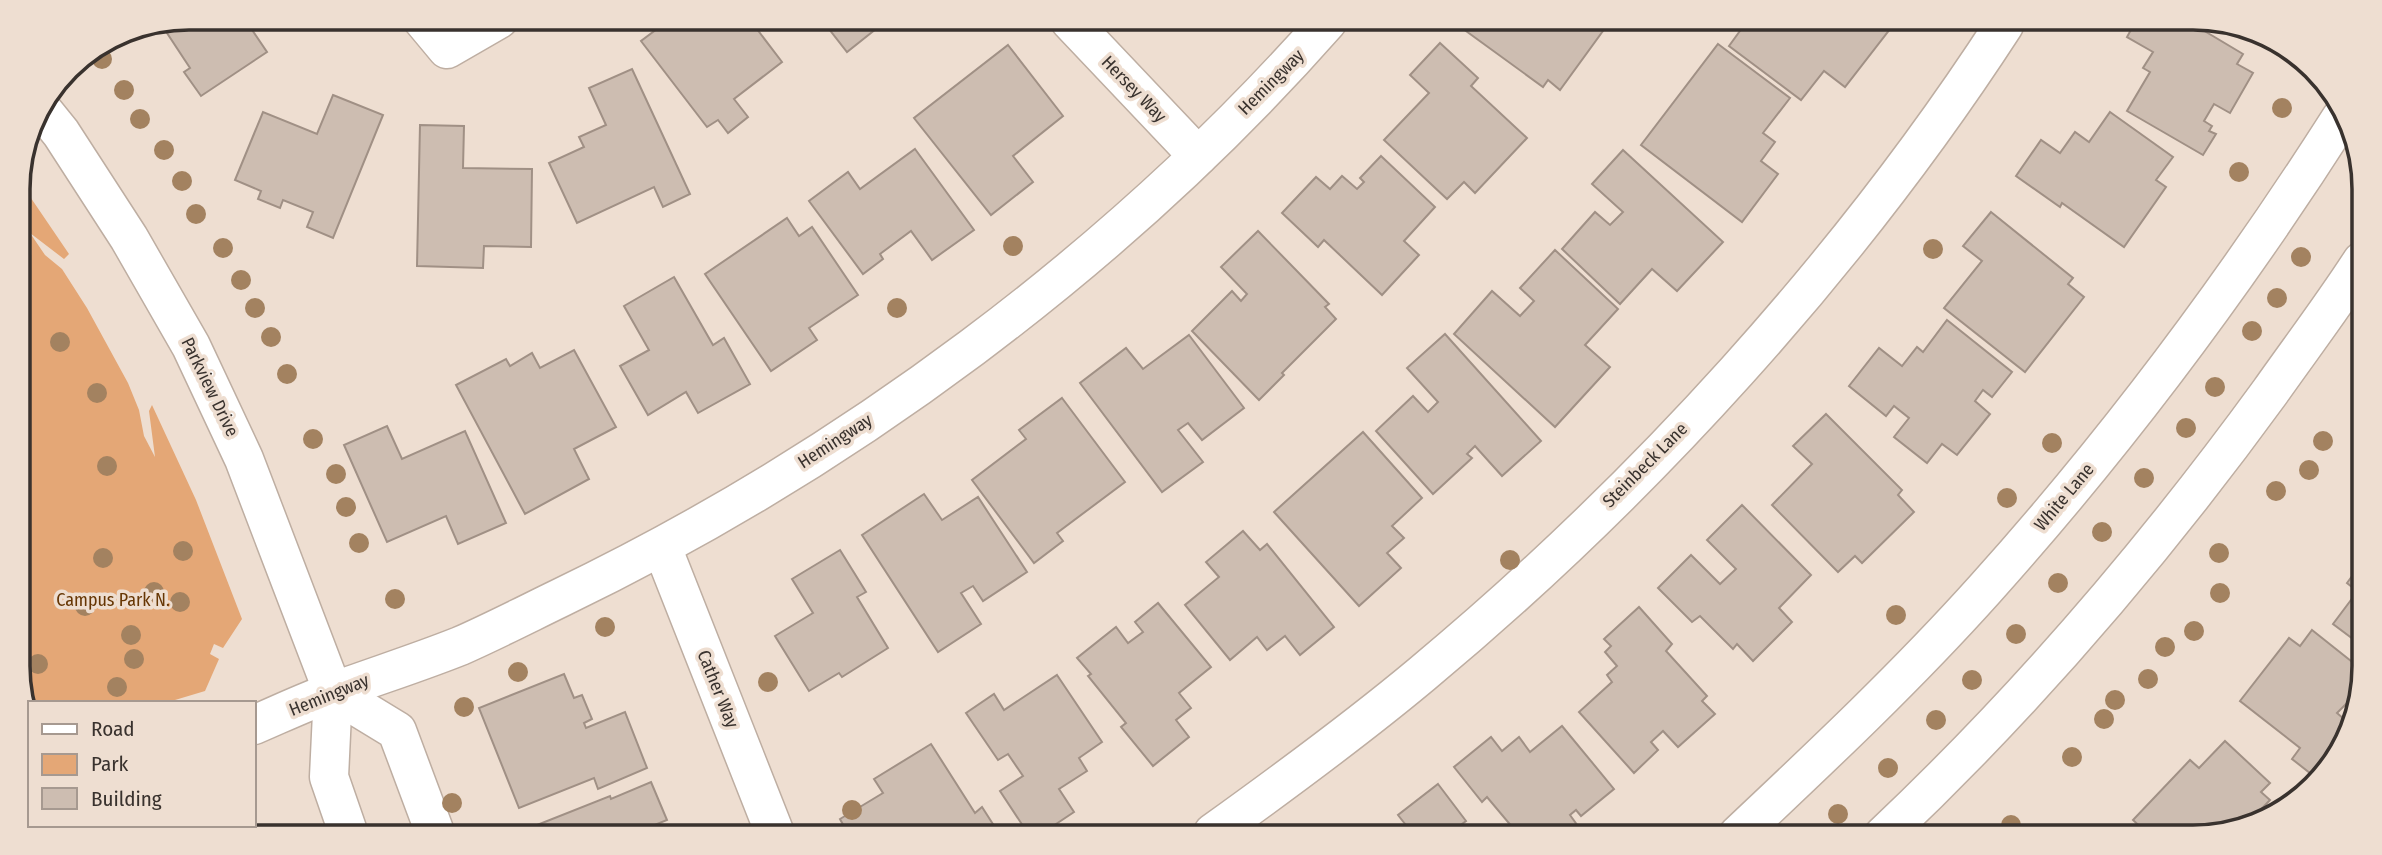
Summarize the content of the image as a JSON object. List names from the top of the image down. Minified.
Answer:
{"streets":{"street":["Hemingway","Hersey Way","Parkview Drive","Steinbeck Lane","White Lane","Cather Way"]},"crossings":[["Hemingway","Hersey Way"],["Hemingway","Parkview Drive"],["Hemingway","Cather Way"]],"parks":["Campus Park N."],"legend":["Road","Park","Building"]}
